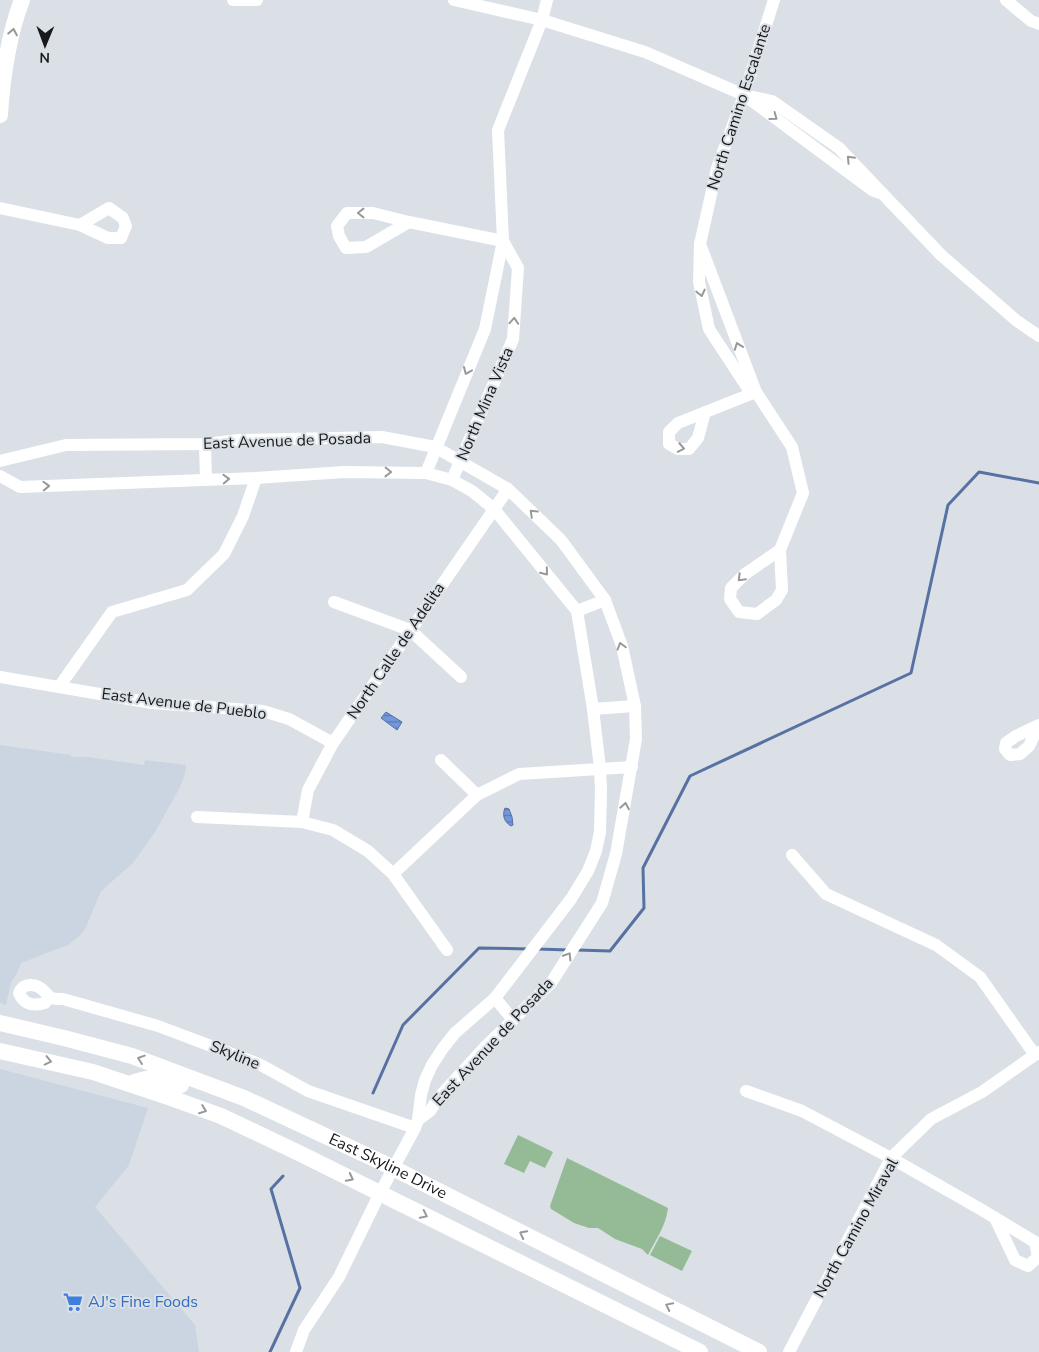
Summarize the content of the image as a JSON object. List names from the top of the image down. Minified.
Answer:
{"streets":{"main road":["East Skyline Drive"],"street":["North Camino Escalante","North Mina Vista","East Avenue de Posada","North Calle de Adelita","East Avenue de Pueblo","Skyline","North Camino Miraval"]},"crossings":[["North Mina Vista","East Avenue de Posada"],["East Avenue de Posada","North Calle de Adelita"],["East Avenue de Posada","Skyline"],["East Avenue de Posada","East Skyline Drive"],["North Calle de Adelita","East Avenue de Pueblo"]],"places":{"supermarket":["AJ's Fine Foods"]},"north":"bottom"}
